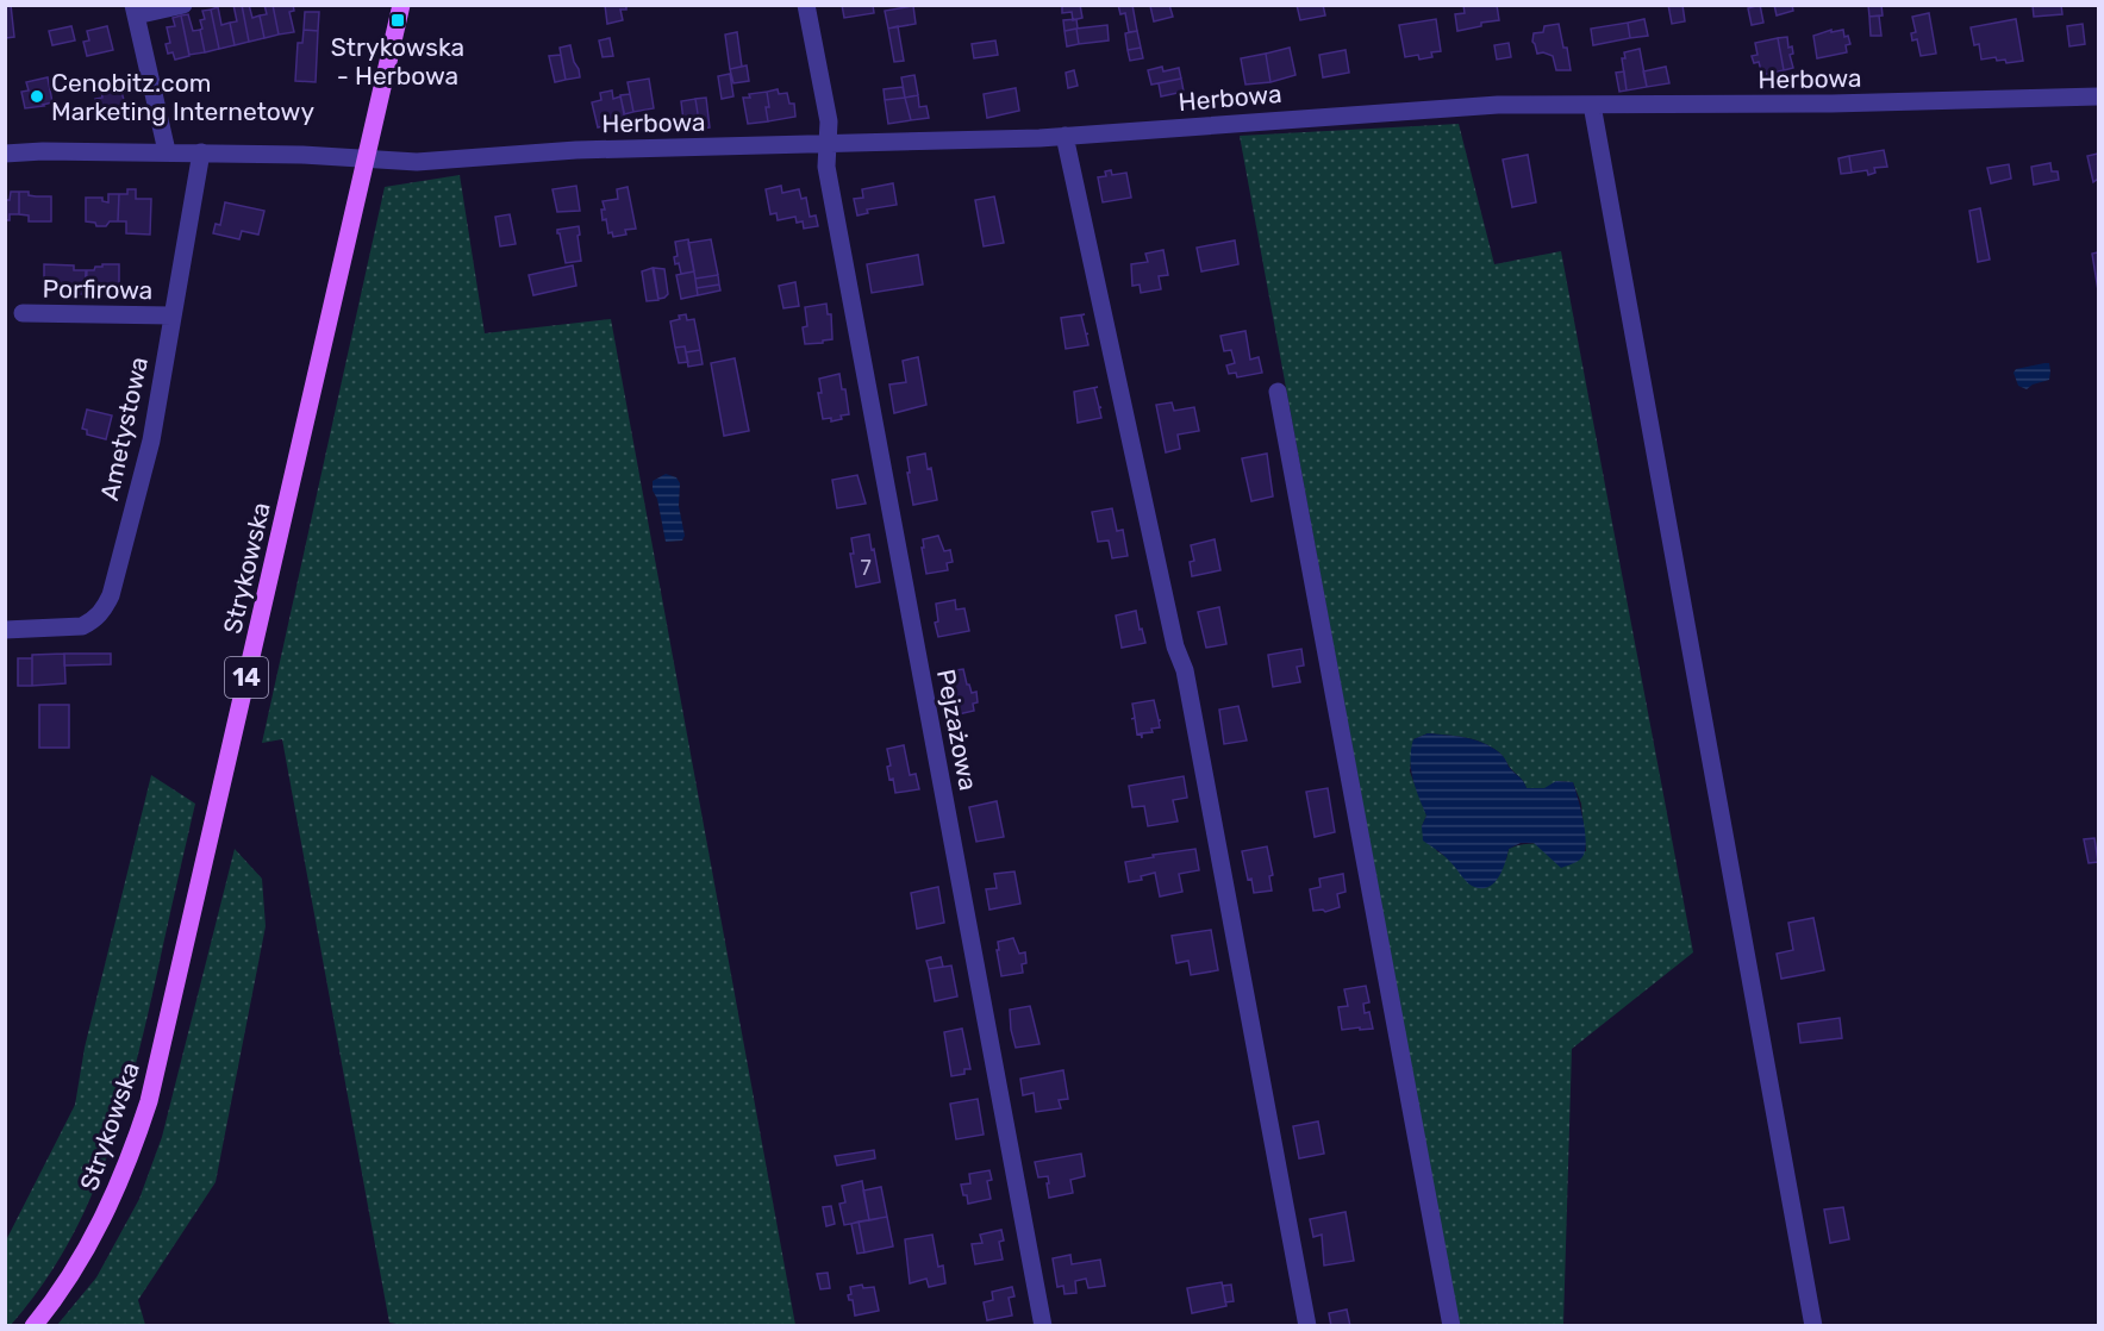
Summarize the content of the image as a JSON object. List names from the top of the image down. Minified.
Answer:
{"streets":{"main road":["Strykowska","14"],"street":["Herbowa","Porfirowa","Ametystowa","Pejzażowa"]},"crossings":[["Herbowa","Ametystowa"],["Herbowa","Strykowska"],["Herbowa","Pejzażowa"],["Porfirowa","Ametystowa"]],"places":{"transit":["Strykowska - Herbowa"],"other":["Cenobitz.com Marketing Internetowy"]},"house_numbers":["7"]}
